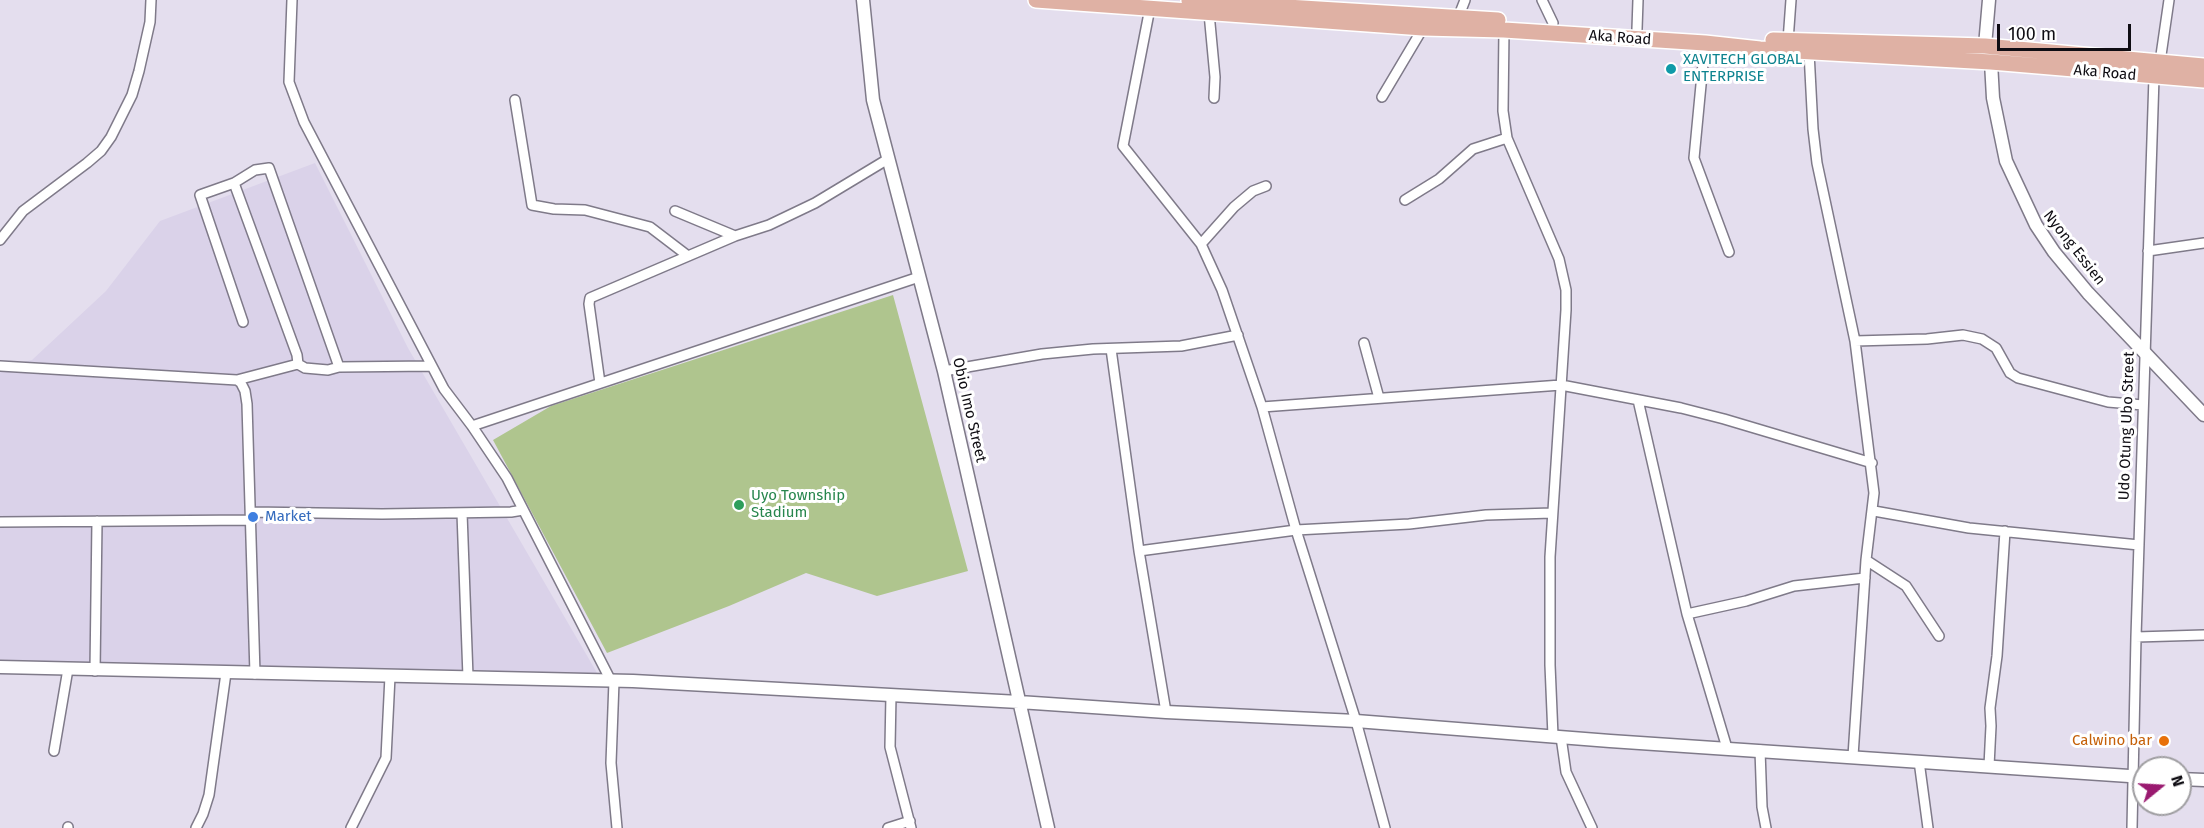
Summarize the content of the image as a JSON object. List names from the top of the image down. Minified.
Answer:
{"streets":{"main road":["Aka Road"],"street":["Nyong Essien","Obio Imo Street","Udo Otung Ubo Street"]},"crossings":[["Aka Road","Nyong Essien"],["Aka Road","Udo Otung Ubo Street"],["Nyong Essien","Udo Otung Ubo Street"]],"places":["XAVITECH GLOBAL ENTERPRISE","Uyo Township Stadium","Market","Calwino bar"],"scale_bar":"100 m","north":"right"}
